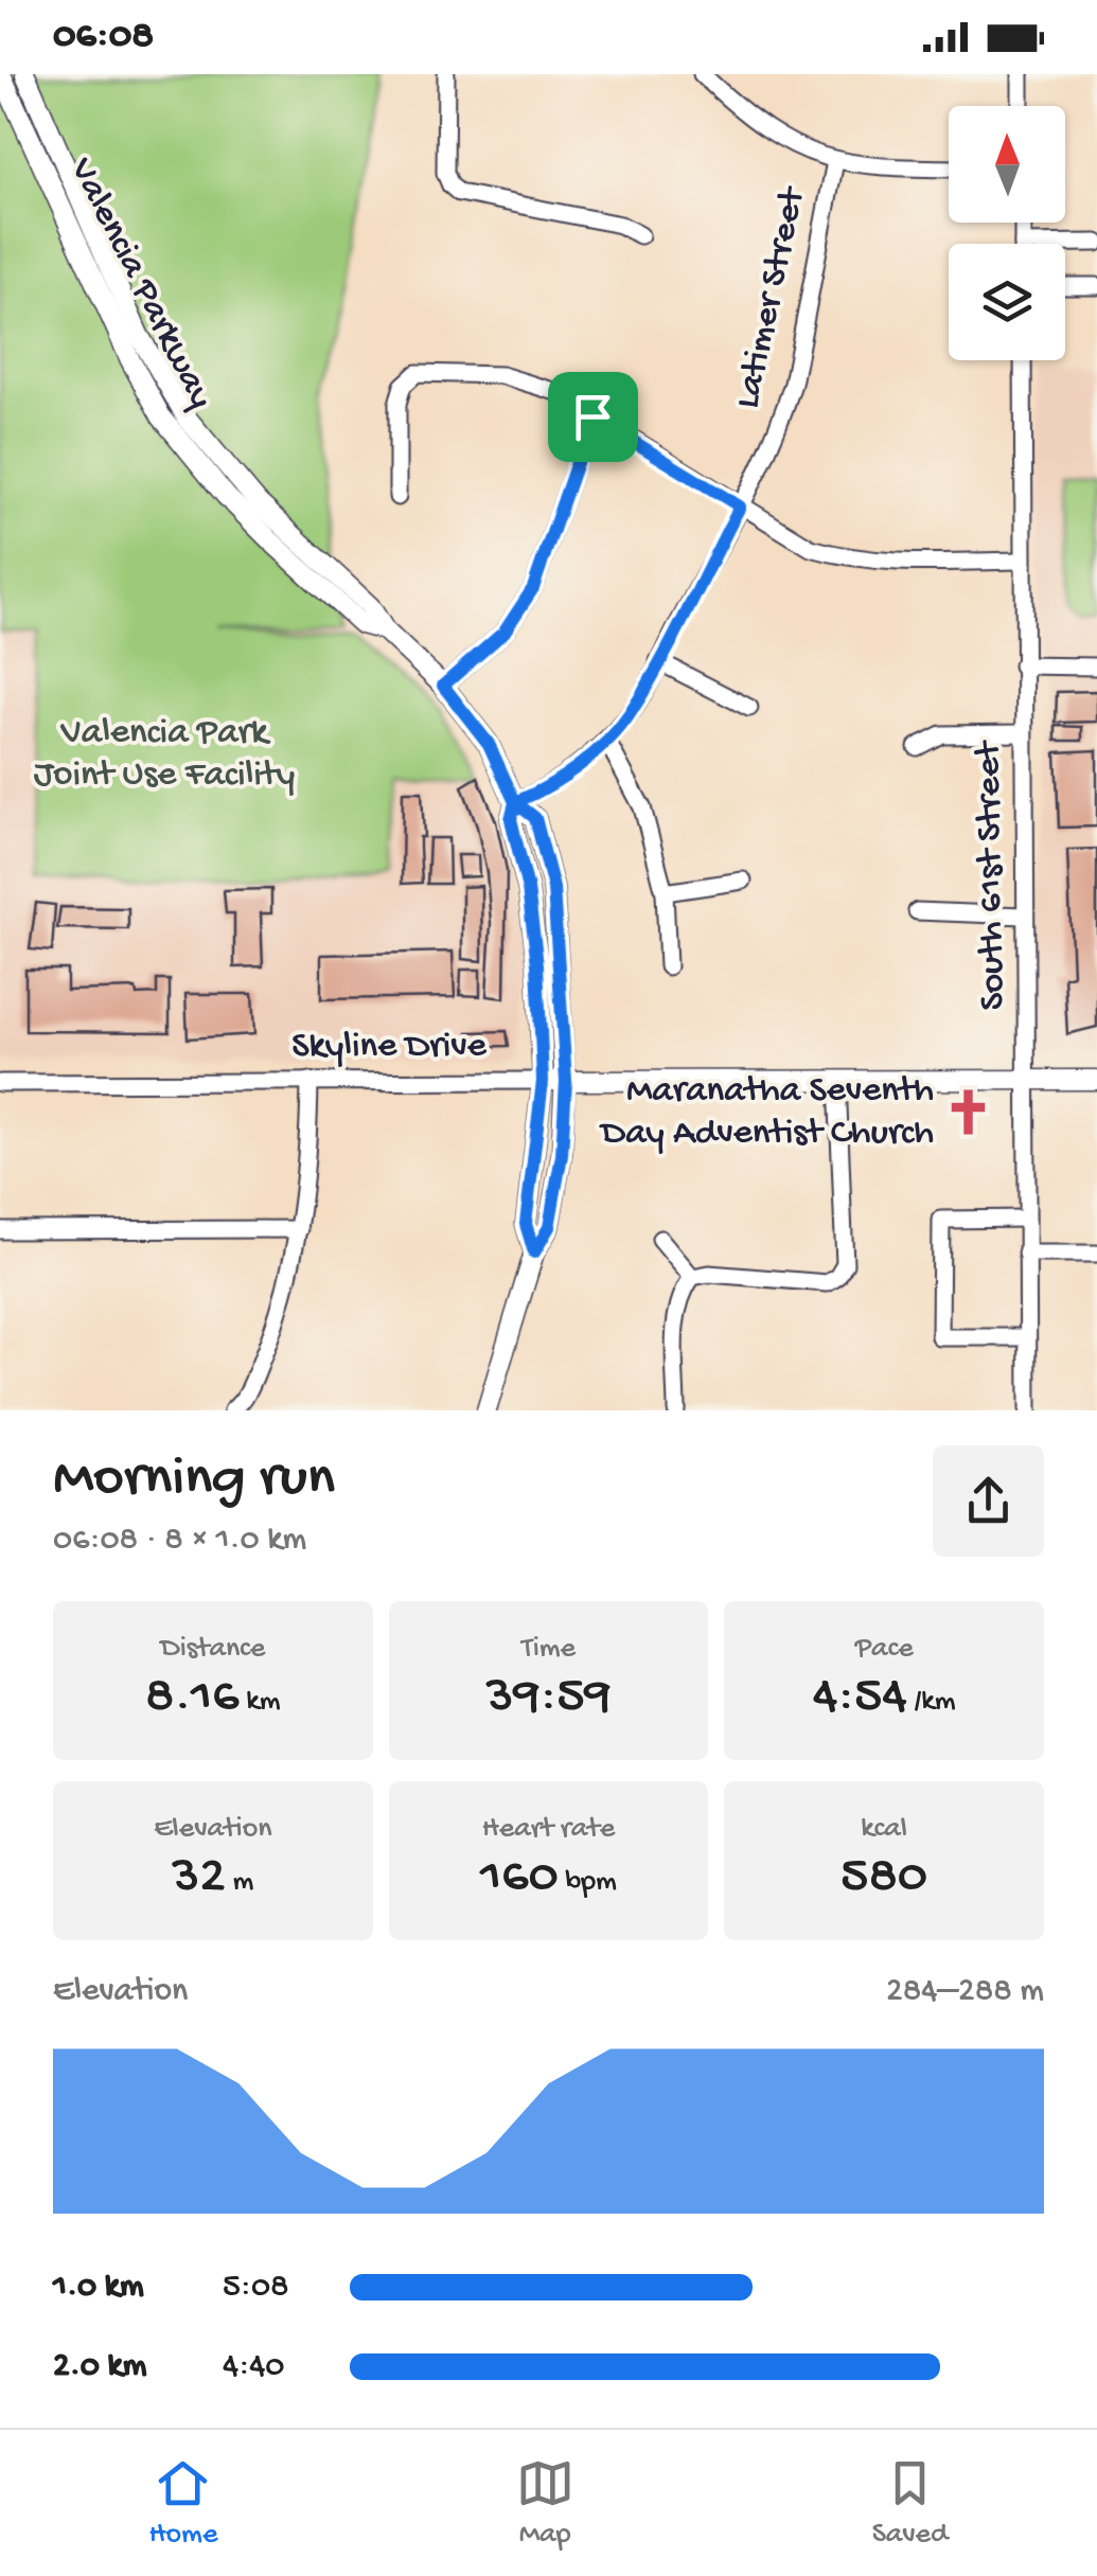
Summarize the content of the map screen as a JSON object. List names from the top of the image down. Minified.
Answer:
{"streets":{"main road":["Valencia Parkway","Skyline Drive"],"street":["Latimer Street","South 61st Street"]},"crossings":[["Valencia Parkway","Latimer Street"],["Valencia Parkway","Skyline Drive"],["South 61st Street","Skyline Drive"]],"parks":["Valencia Park Joint Use Facility"],"places":{"church":["Maranatha Seventh Day Adventist Church"]},"north":"top","page":{"status":"06:08","heading":["Morning run","06:08 · 8 × 1.0 km"],"stats":[["Distance","8.16 km"],["Time","39:59"],["Pace","4:54 /km"],["Elevation","32 m"],["Heart rate","160 bpm"],["kcal","580"]],"chart":["Elevation","284–288 m"],"list":[{"name":"1.0 km","note":"5:08"},{"name":"2.0 km","note":"4:40"}],"tabs":["Home","Map","Saved"]}}
